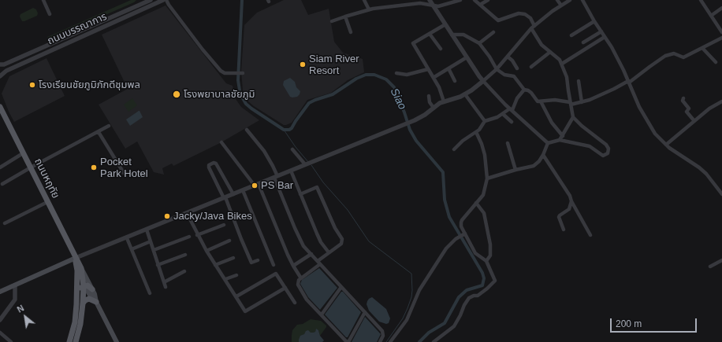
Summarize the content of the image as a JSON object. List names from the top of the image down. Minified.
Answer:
{"streets":{"main road":["ถนนหฤทัย"],"street":["ถนนบรรณาการ"]},"water":["Siao"],"places":["Siam River Resort","โรงเรียนชัยภูมิภักดีชุมพล","โรงพยาบาลชัยภูมิ","Pocket Park Hotel","PS Bar","Jacky/Java Bikes"],"scale_bar":"200 m","north":"top left"}
